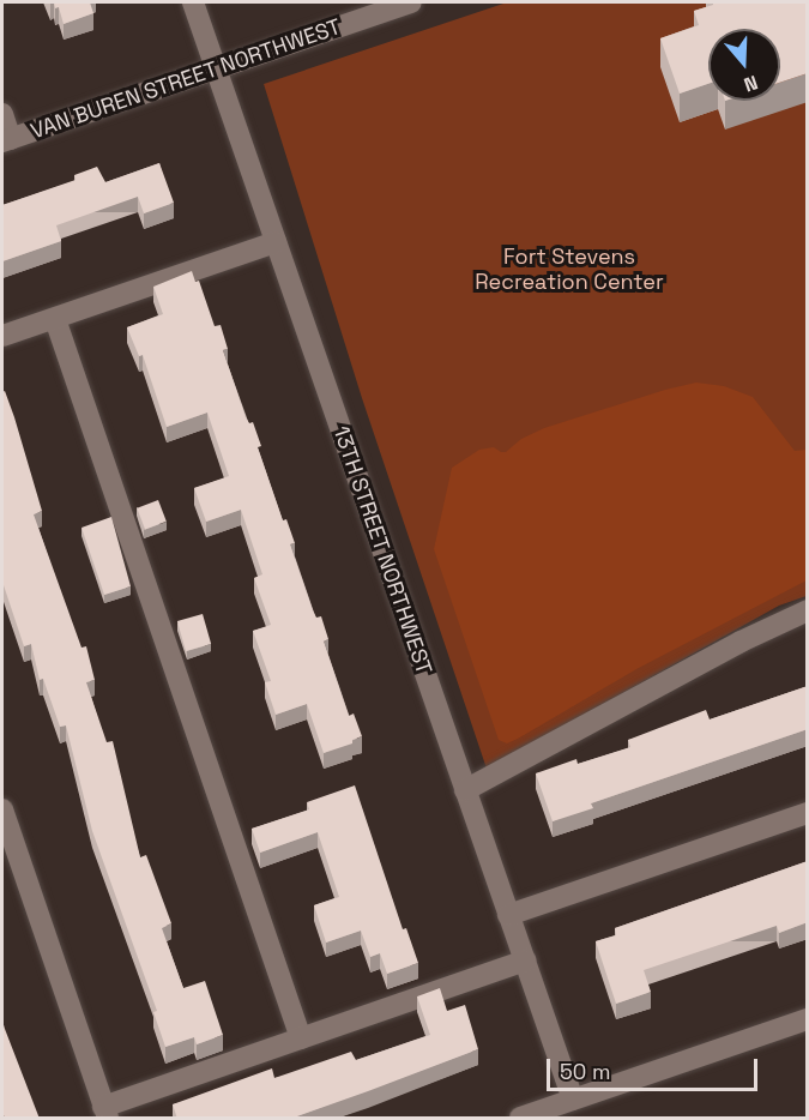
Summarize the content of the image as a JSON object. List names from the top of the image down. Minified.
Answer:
{"streets":{"street":["VAN BUREN STREET NORTHWEST","13TH STREET NORTHWEST"]},"crossings":[["VAN BUREN STREET NORTHWEST","13TH STREET NORTHWEST"]],"parks":["Fort Stevens Recreation Center"],"scale_bar":"50 m","north":"bottom"}
